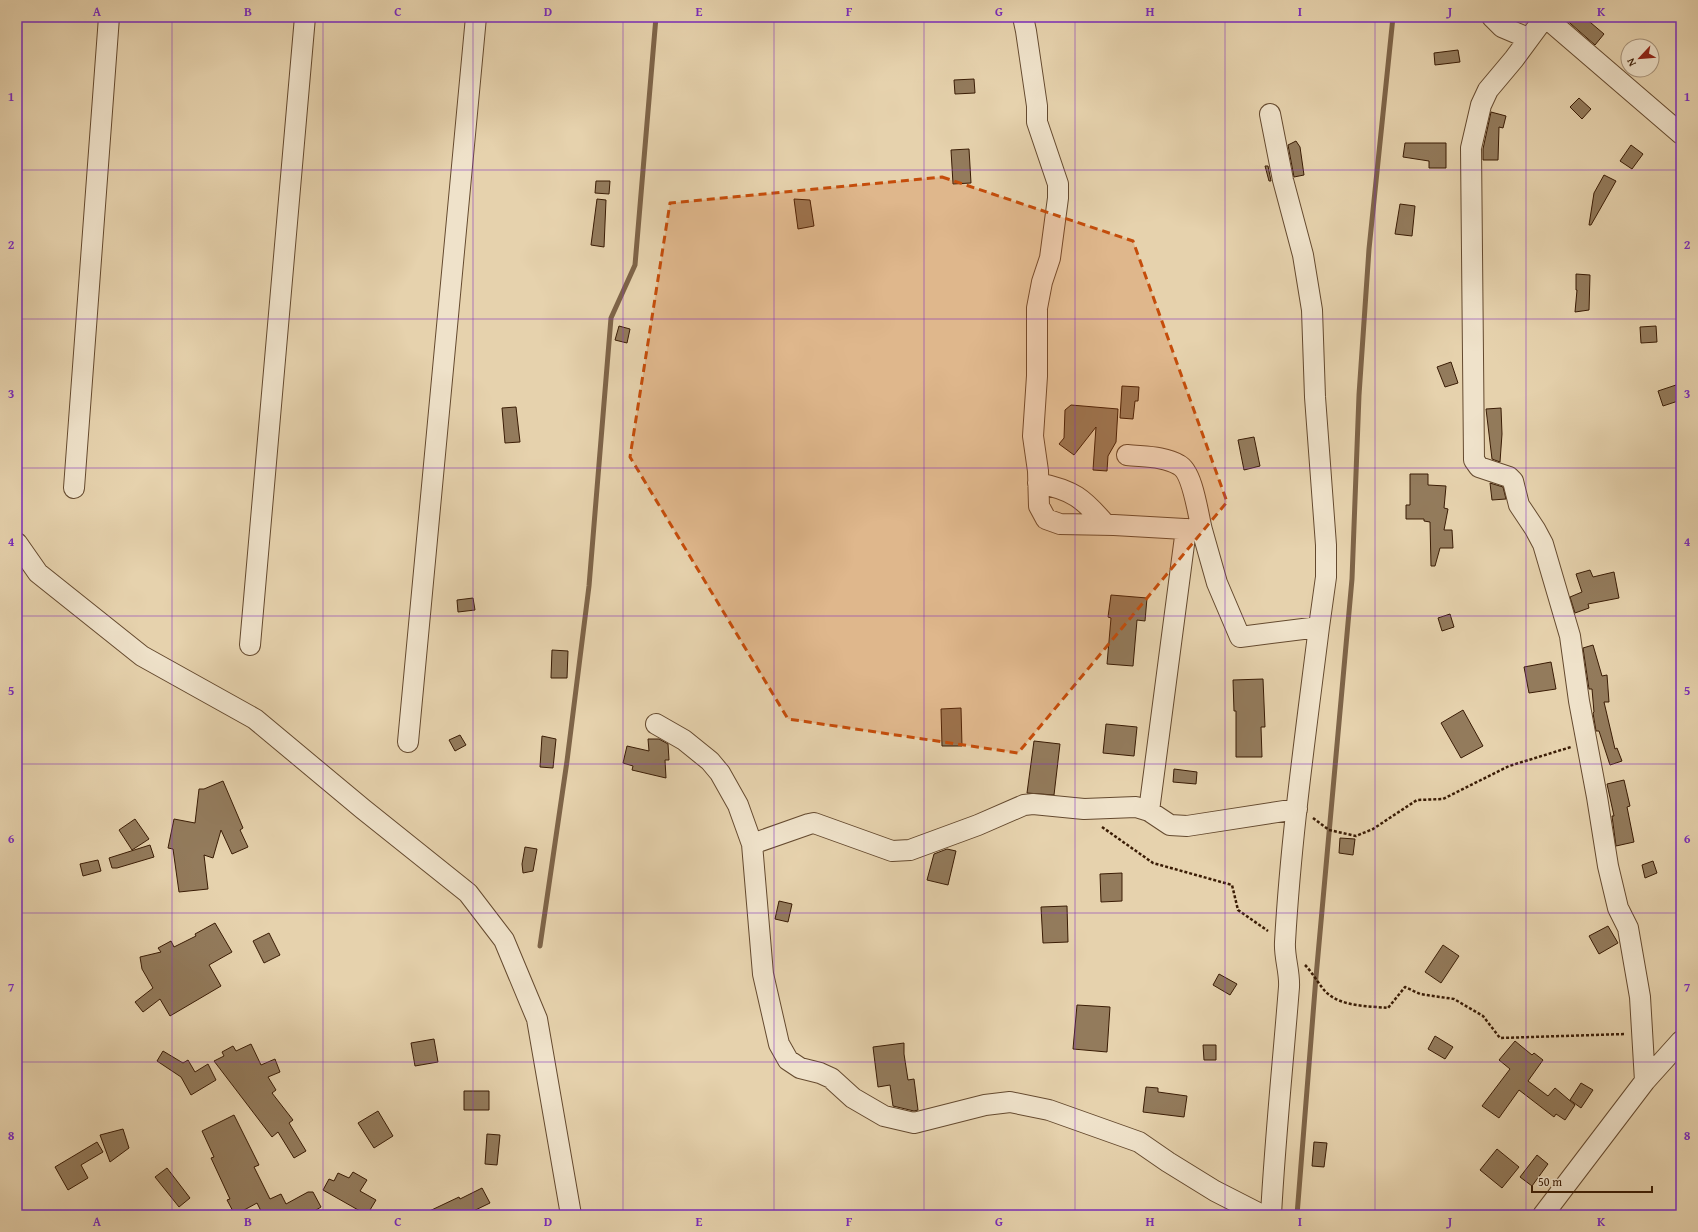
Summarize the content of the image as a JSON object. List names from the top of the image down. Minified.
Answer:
{"scale_bar":"50 m","north":"bottom left","grid":{"columns":["A","B","C","D","E","F","G","H","I","J","K"],"rows":["1","2","3","4","5","6","7","8"]}}
